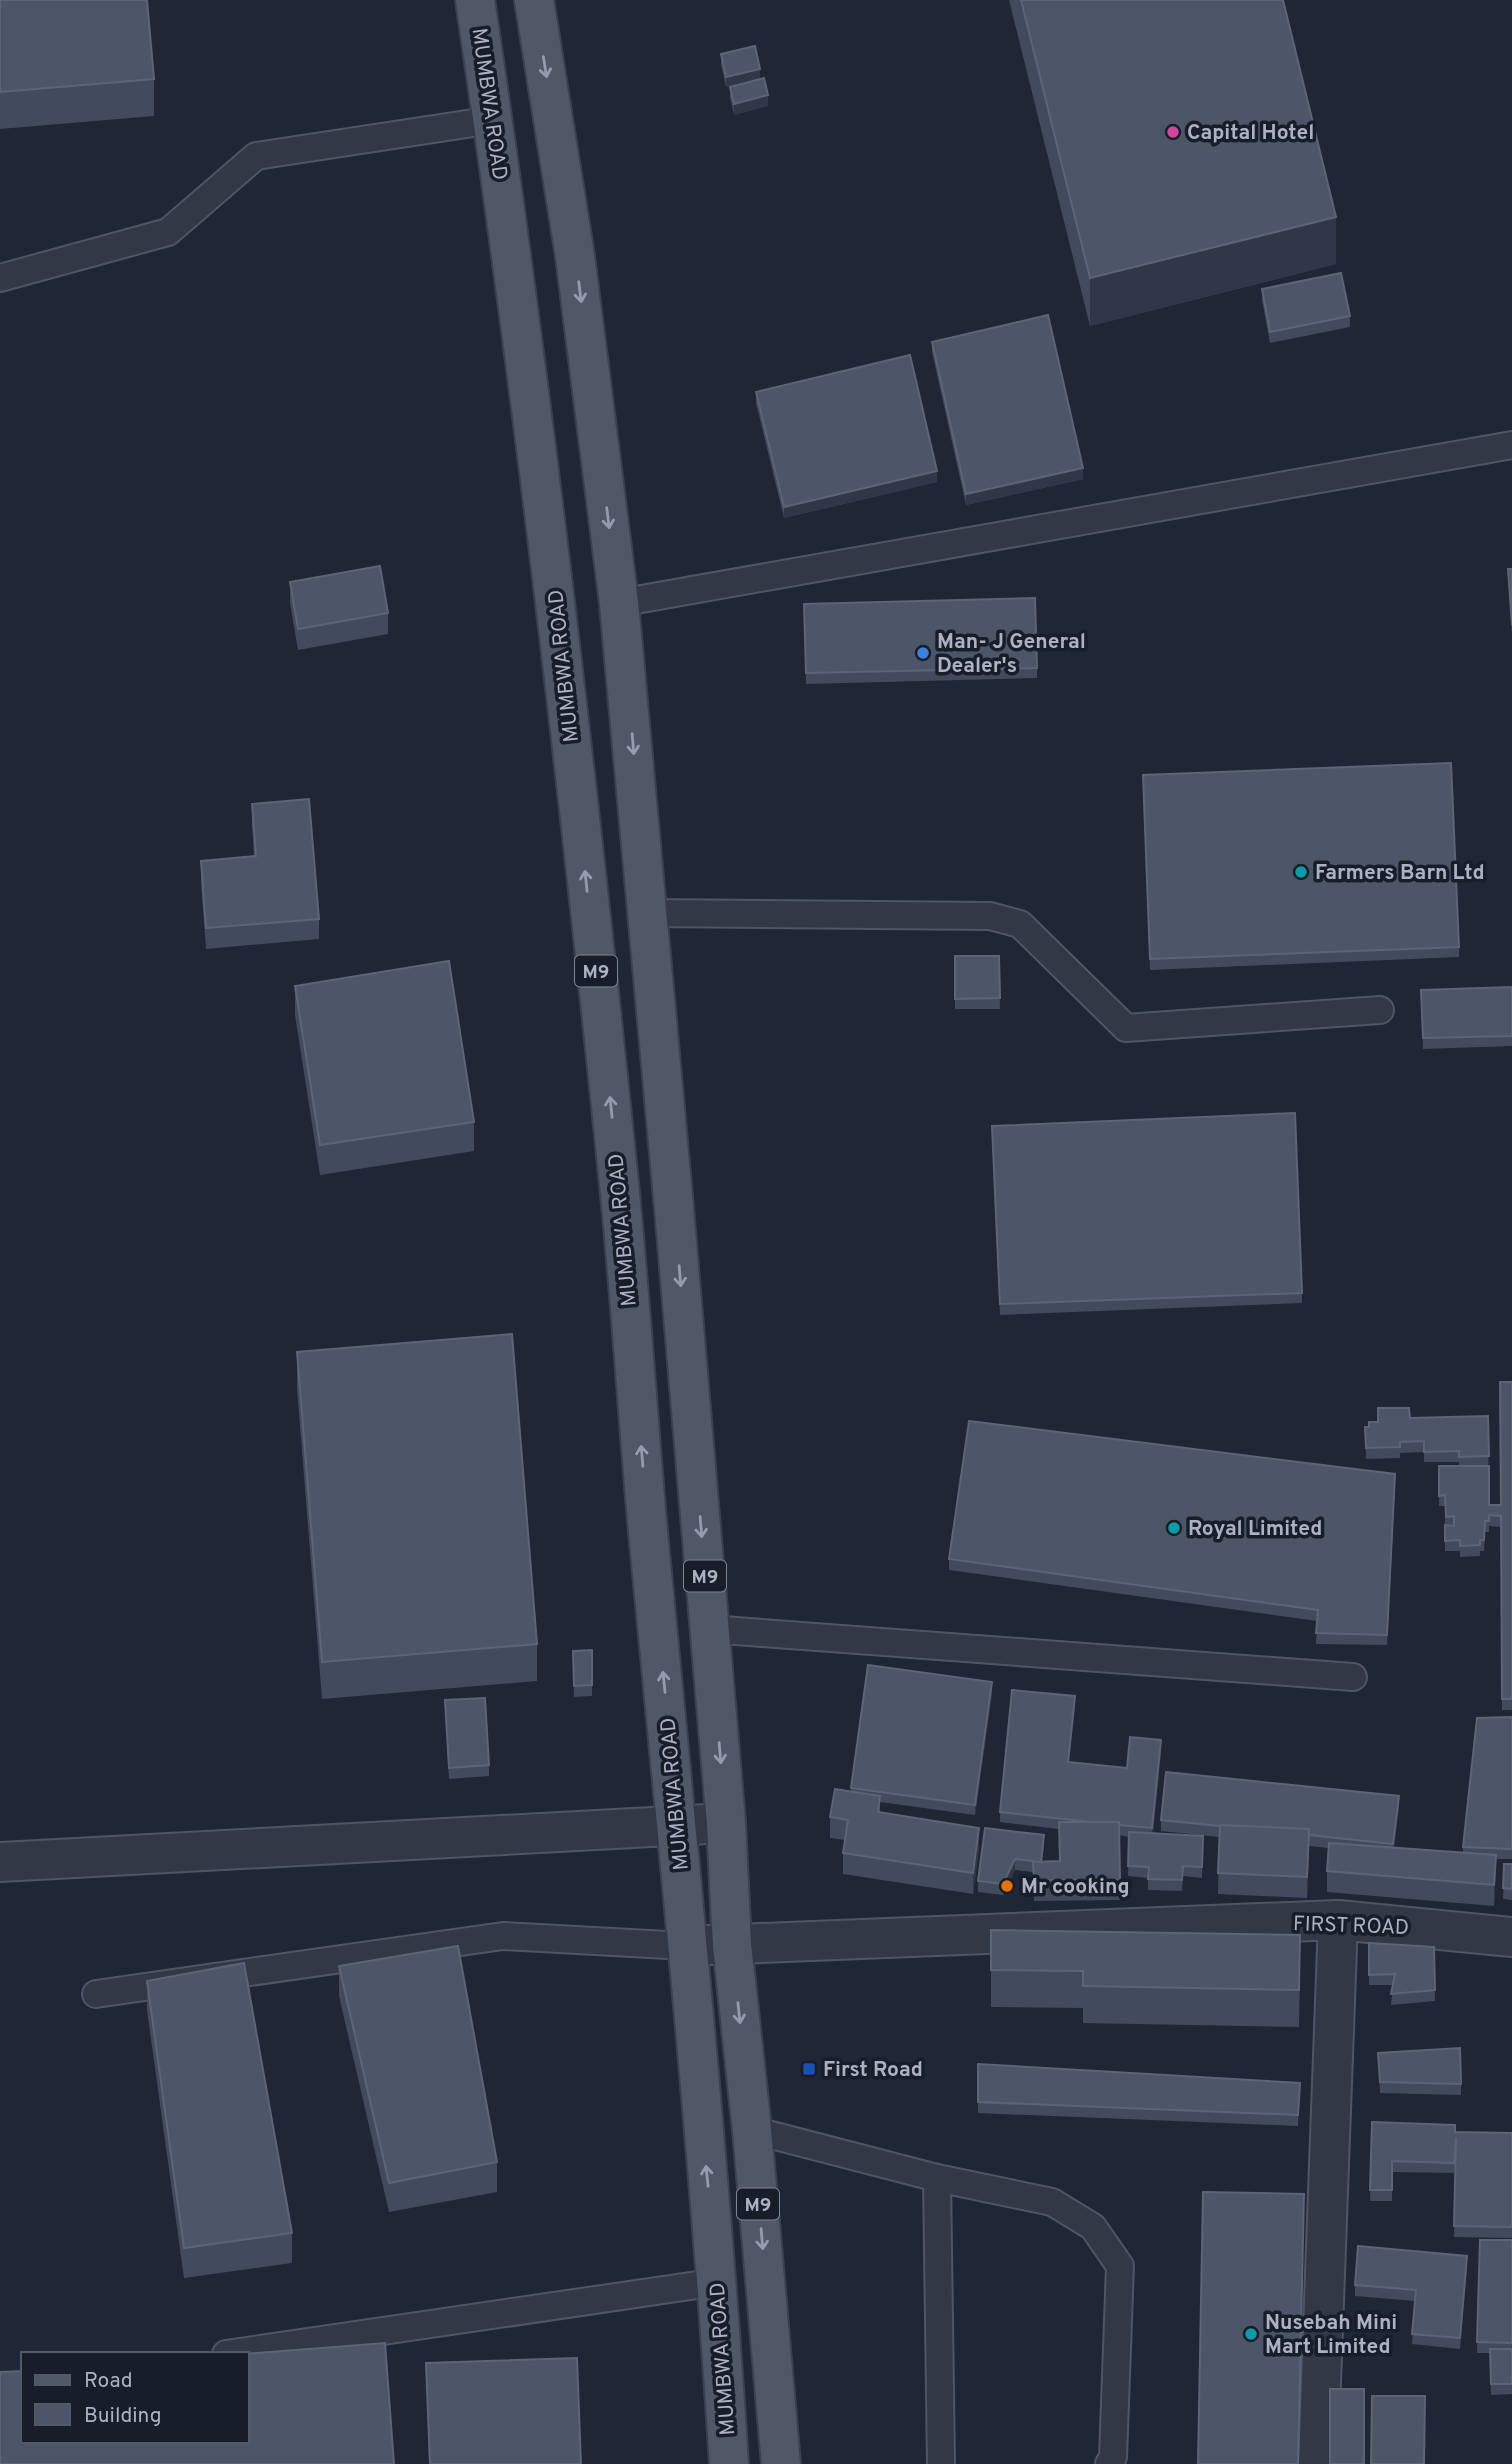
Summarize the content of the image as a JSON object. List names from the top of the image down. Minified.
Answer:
{"streets":{"main road":["MUMBWA ROAD","M9"],"street":["FIRST ROAD"]},"crossings":[["MUMBWA ROAD","FIRST ROAD"],["M9","FIRST ROAD"]],"places":{"other":["Capital Hotel","Man- J General Dealer's","Farmers Barn Ltd","Royal Limited","Mr cooking","Nusebah Mini Mart Limited"],"transit":["First Road"]},"legend":["Road","Building"]}
